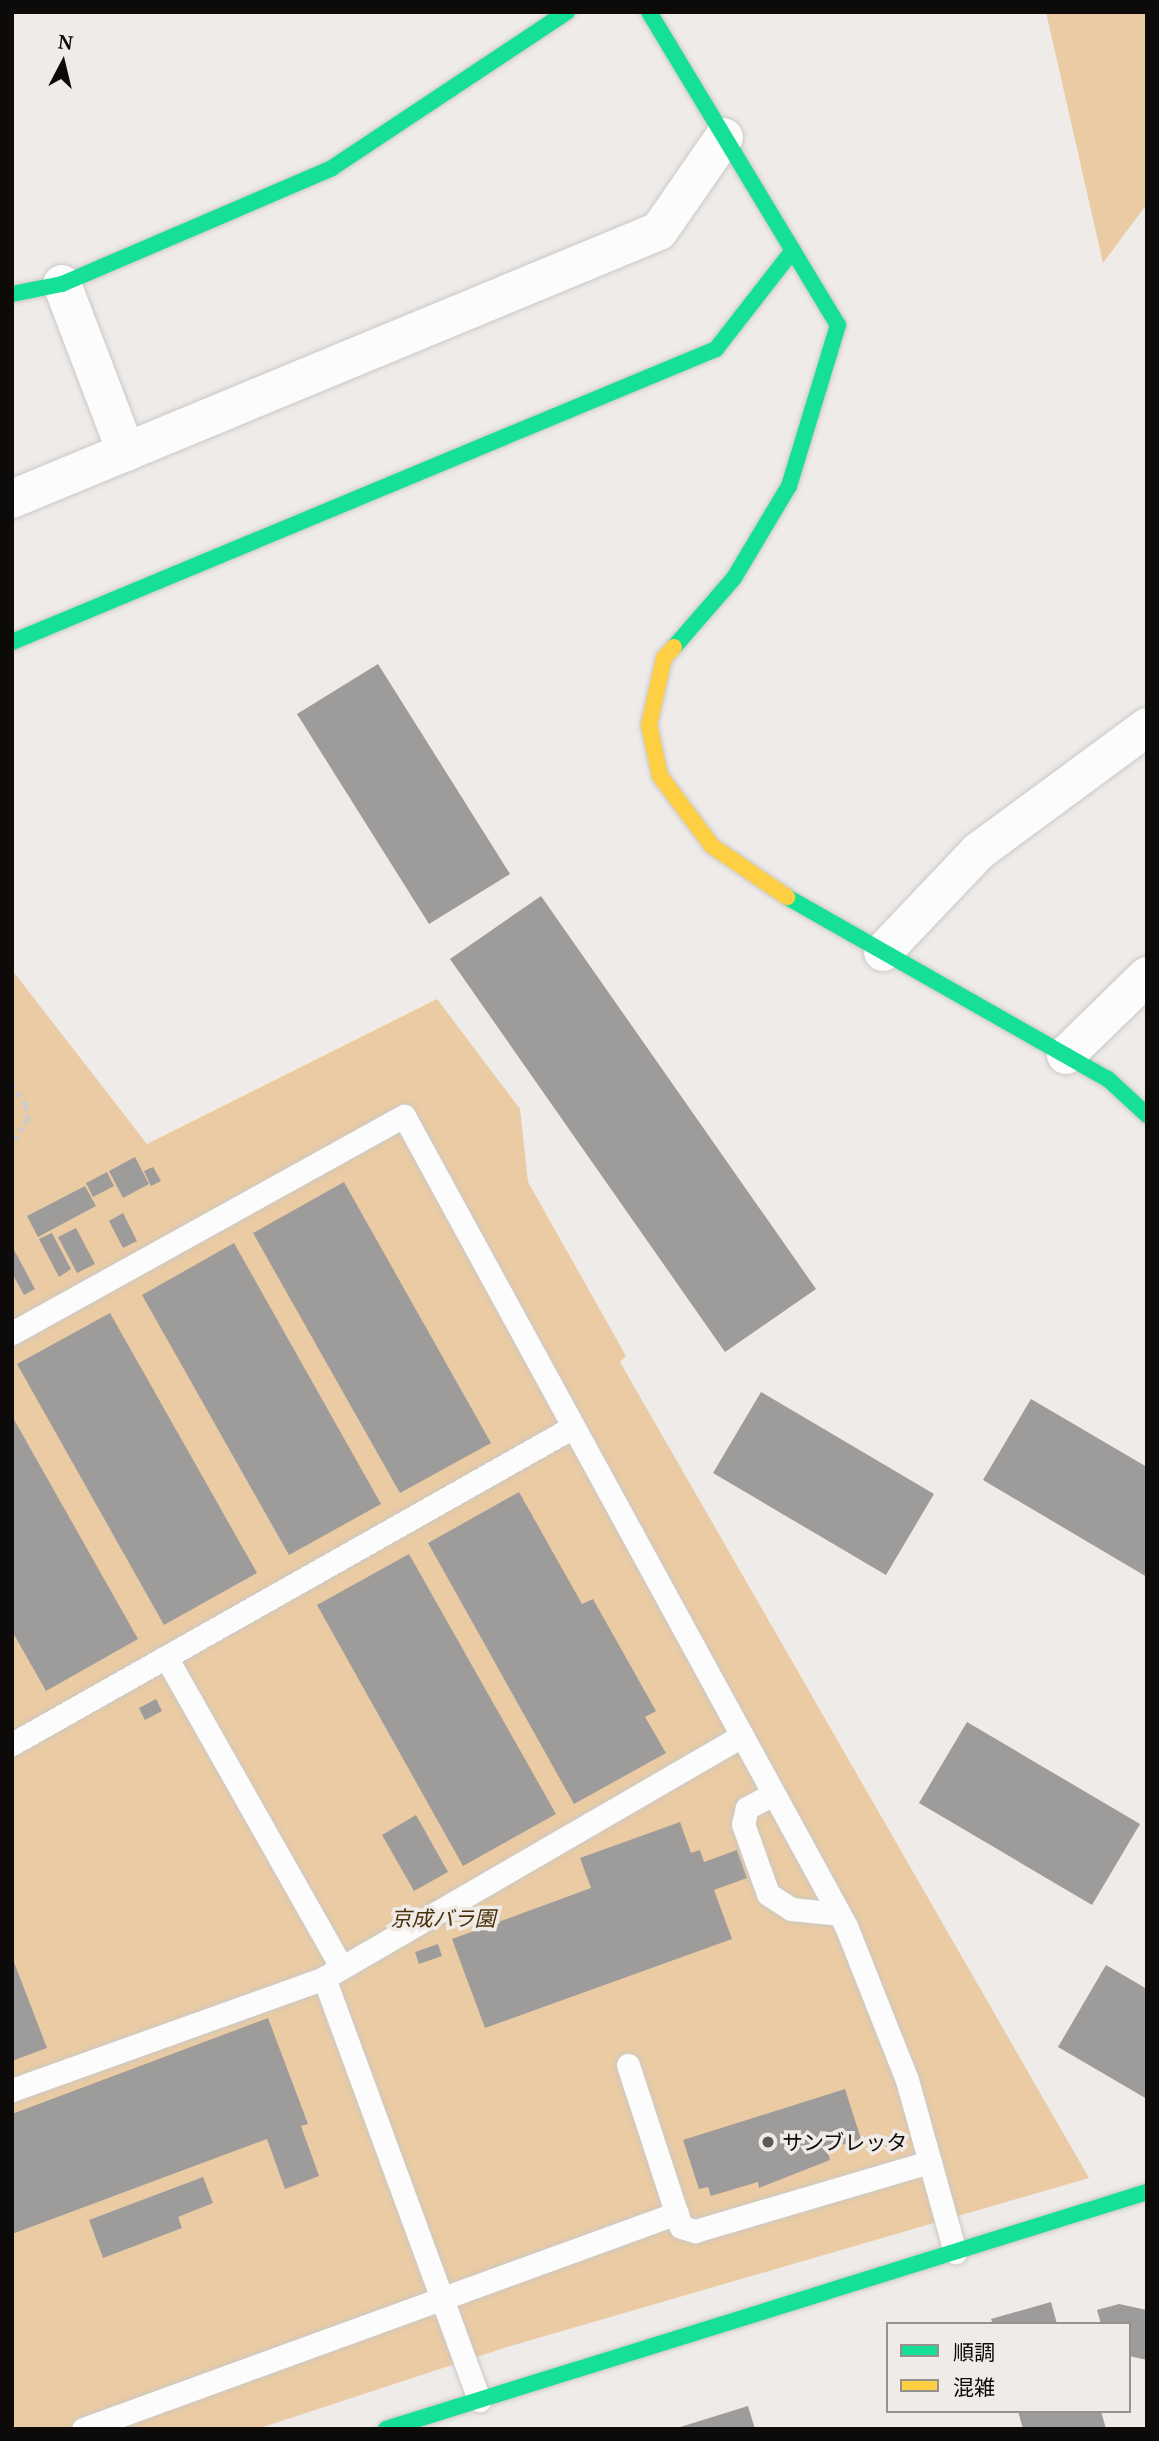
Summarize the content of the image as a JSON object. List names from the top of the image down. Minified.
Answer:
{"parks":["京成バラ園"],"places":["サンブレッタ"],"legend":["順調","混雑"],"north":"top"}
